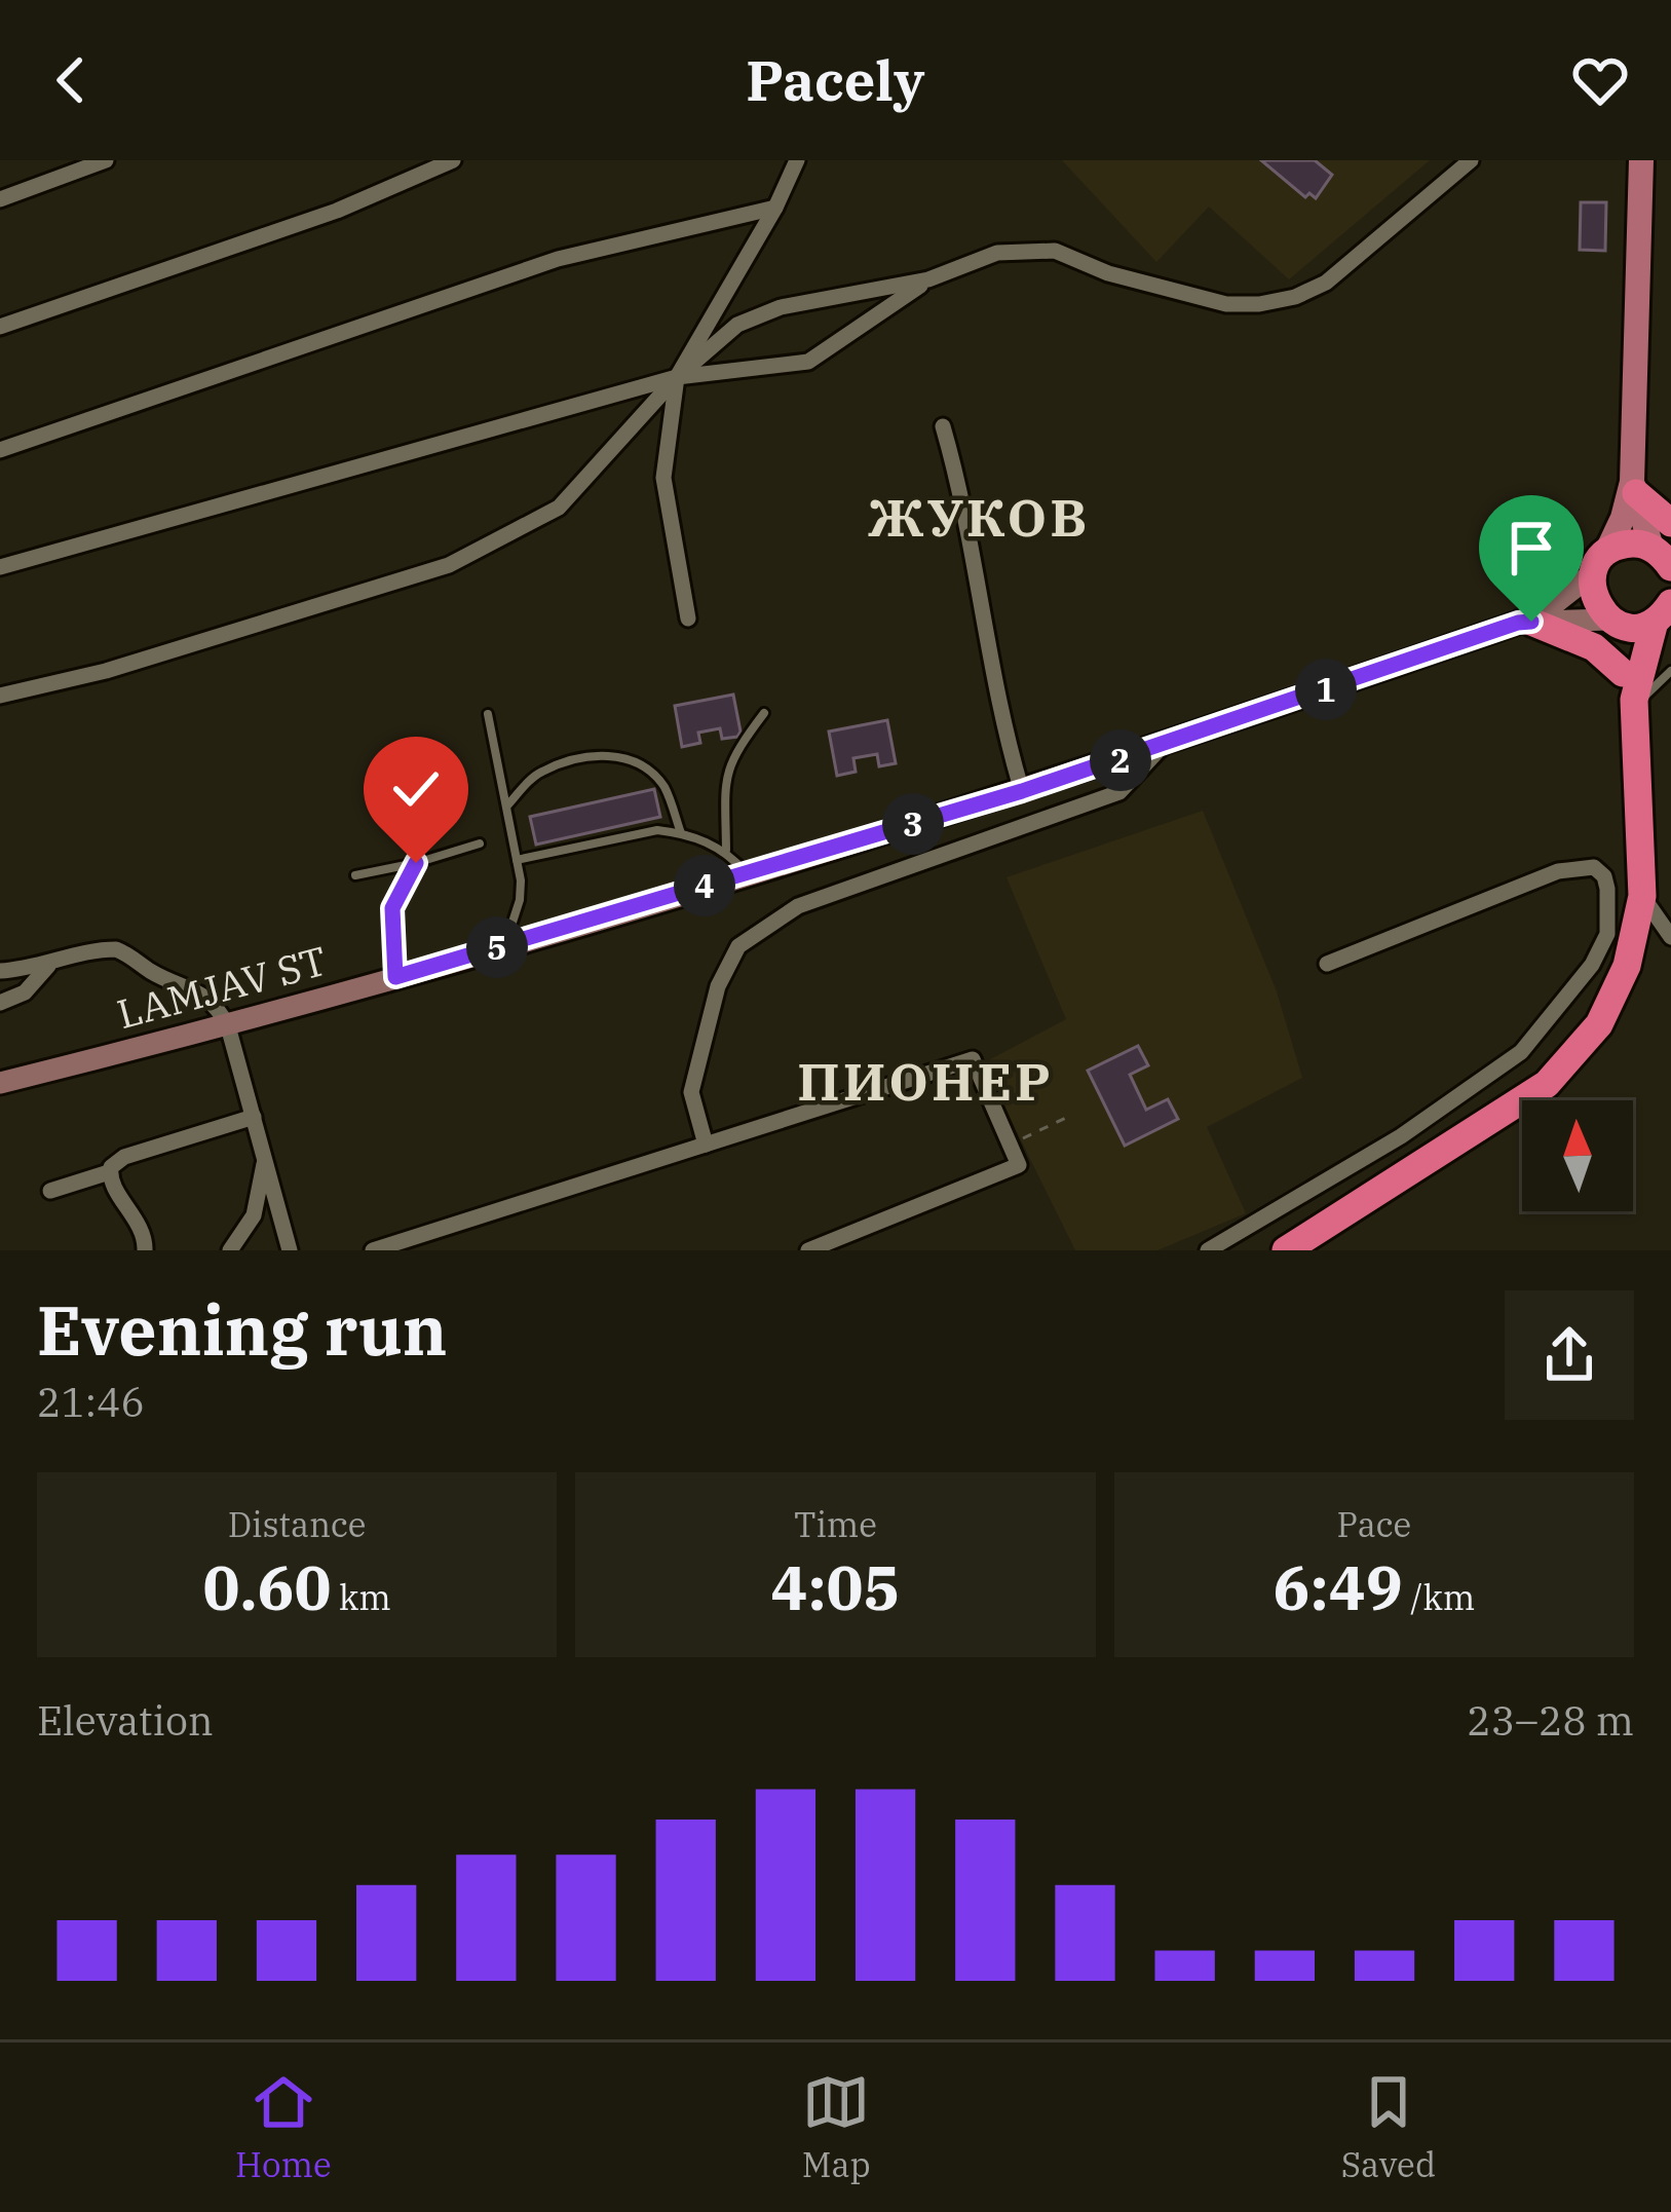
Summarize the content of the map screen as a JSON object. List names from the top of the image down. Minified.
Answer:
{"streets":{"street":["LAMJAV ST"]},"districts":["ЖУКОВ","ПИОНЕР"],"north":"top","page":{"header":"Pacely","pins":["1","2","3","4","5"],"heading":["Evening run","21:46"],"stats":[["Distance","0.60 km"],["Time","4:05"],["Pace","6:49 /km"]],"chart":["Elevation","23–28 m"],"tabs":["Home","Map","Saved"]}}
